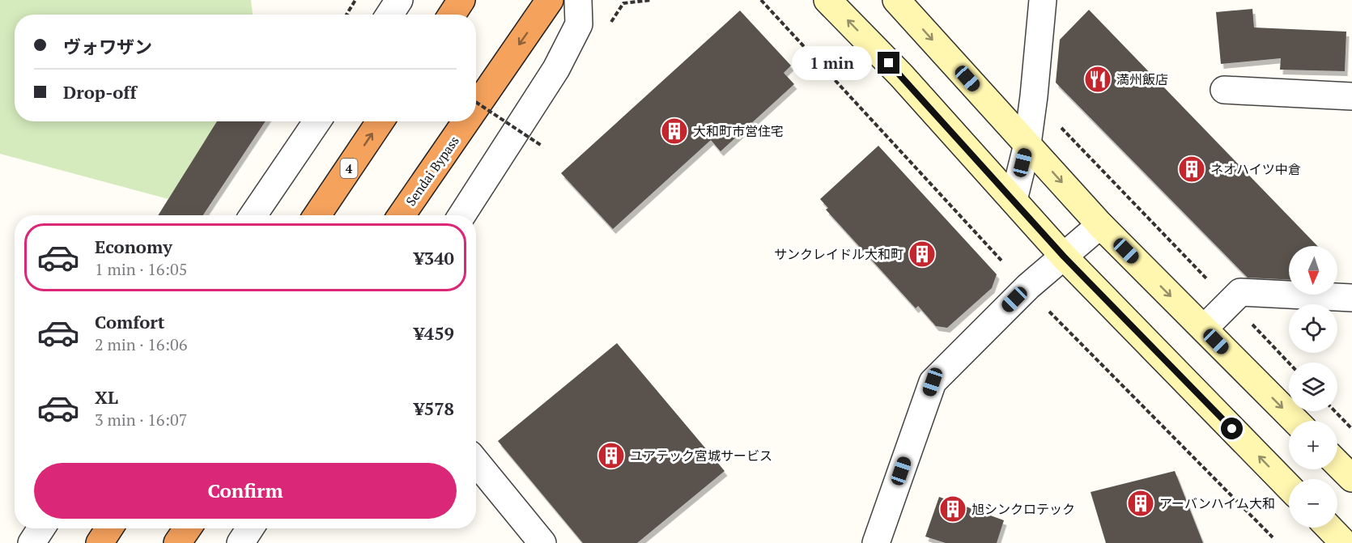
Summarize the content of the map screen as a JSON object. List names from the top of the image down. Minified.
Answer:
{"streets":{"highway":["4","Sendai Bypass"]},"places":{"restaurant":["満州飯店"],"building":["大和町市営住宅","ネオハイツ中倉","サンクレイドル大和町","ユアテック宮城サービス","アーバンハイム大和","旭シンクロテック"]},"north":"bottom","page":{"banner":["ヴォワザン","Drop-off"],"bubble":"1 min","list":[{"name":"Economy","note":"1 min · 16:05","value":"¥340"},{"name":"Comfort","note":"2 min · 16:06","value":"¥459"},{"name":"XL","note":"3 min · 16:07","value":"¥578"}],"map_buttons":["+","−"],"buttons":"Confirm"}}
